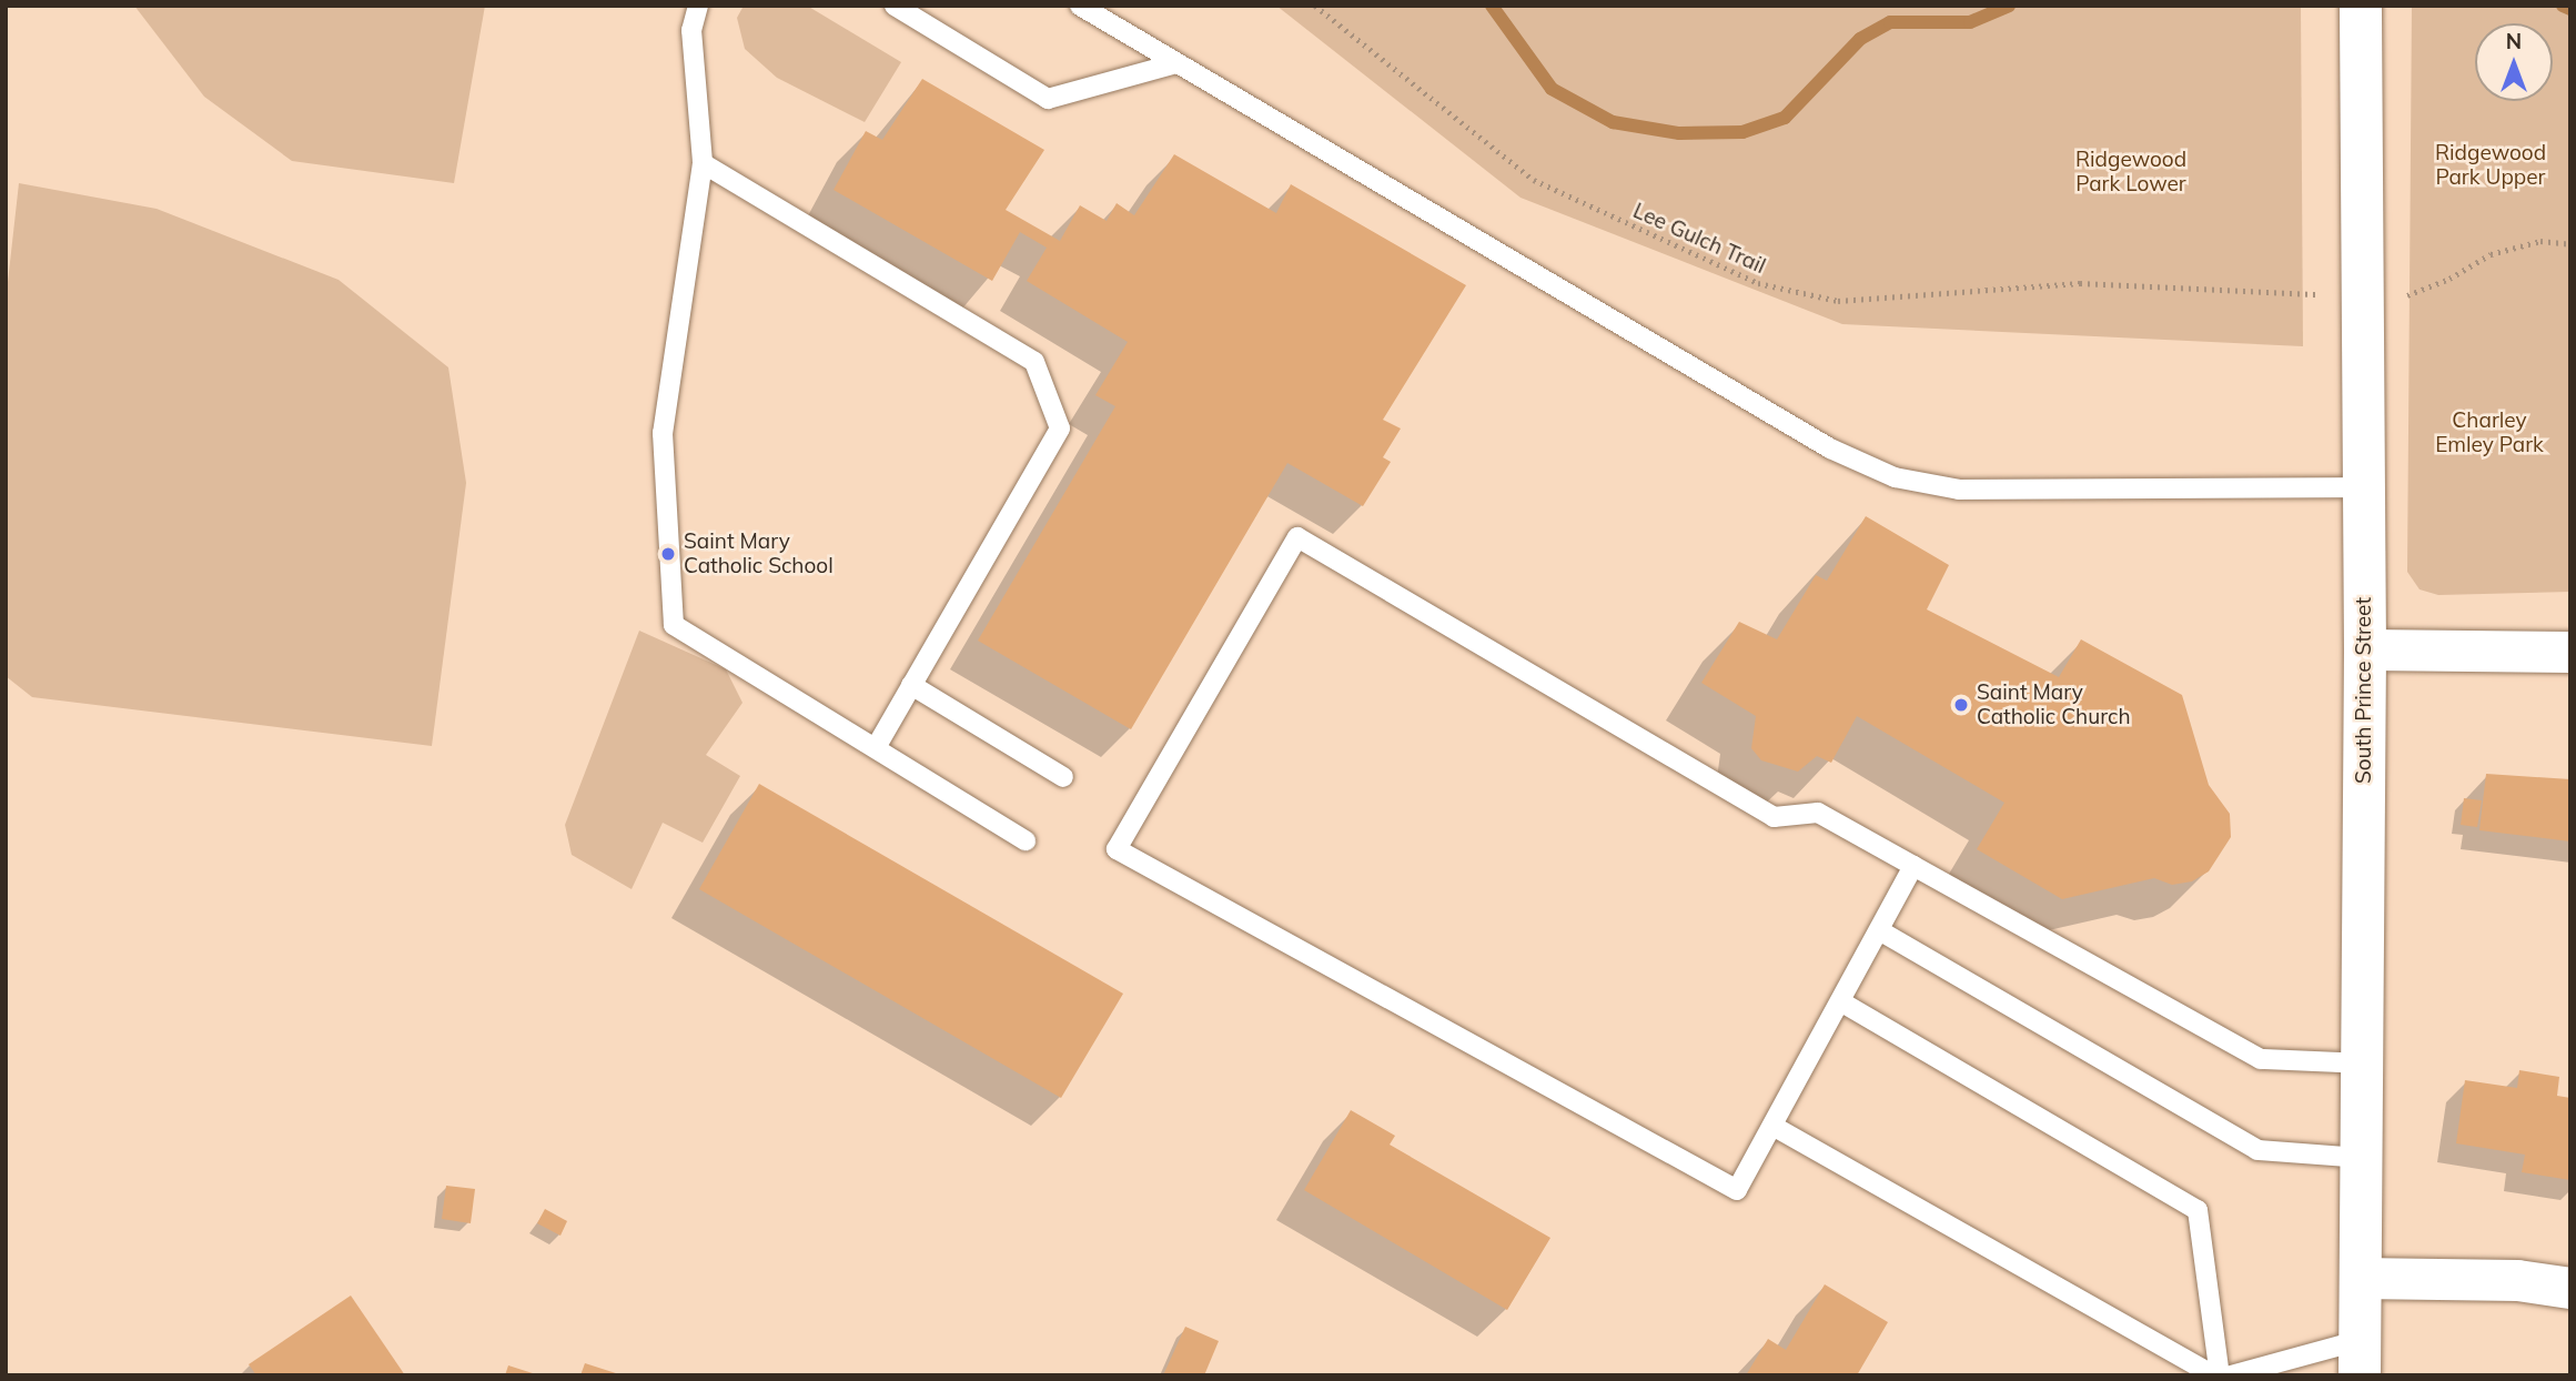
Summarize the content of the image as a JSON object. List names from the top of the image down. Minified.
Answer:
{"streets":{"street":["South Prince Street"],"path":["Lee Gulch Trail"]},"parks":["Ridgewood Park Upper","Ridgewood Park Lower","Charley Emley Park"],"places":["Saint Mary Catholic School","Saint Mary Catholic Church"],"north":"top"}
